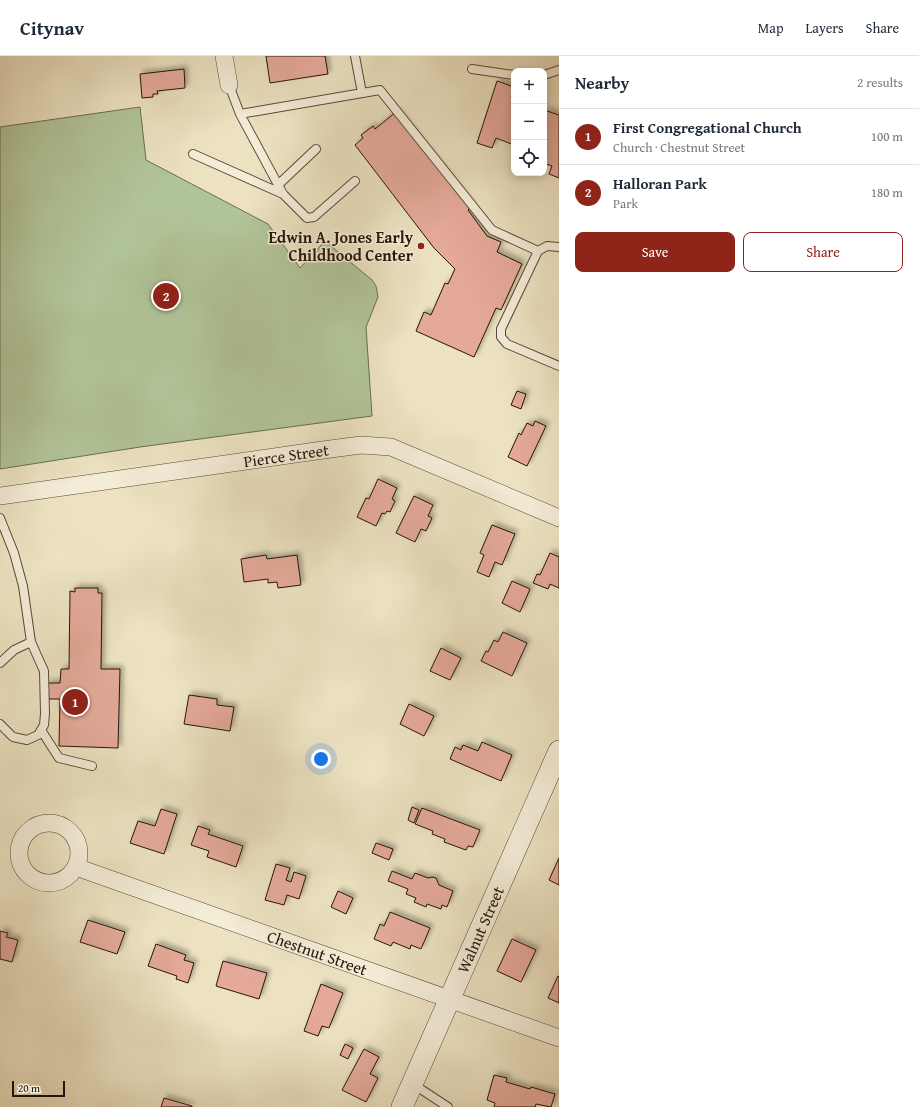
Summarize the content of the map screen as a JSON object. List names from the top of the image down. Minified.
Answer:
{"streets":{"street":["Pierce Street","Walnut Street","Chestnut Street"]},"crossings":[["Walnut Street","Chestnut Street"]],"places":["Edwin A. Jones Early Childhood Center"],"scale_bar":"20 m","page":{"header":"Citynav","nav":["Map","Layers","Share"],"heading":["Nearby","2 results"],"map_buttons":["+","−"],"list":[{"mark":"1","name":"First Congregational Church","note":"Church · Chestnut Street","value":"100 m"},{"mark":"2","name":"Halloran Park","note":"Park","value":"180 m"}],"buttons":["Save","Share"],"pins":["2","1"],"scale":"20 m"}}
